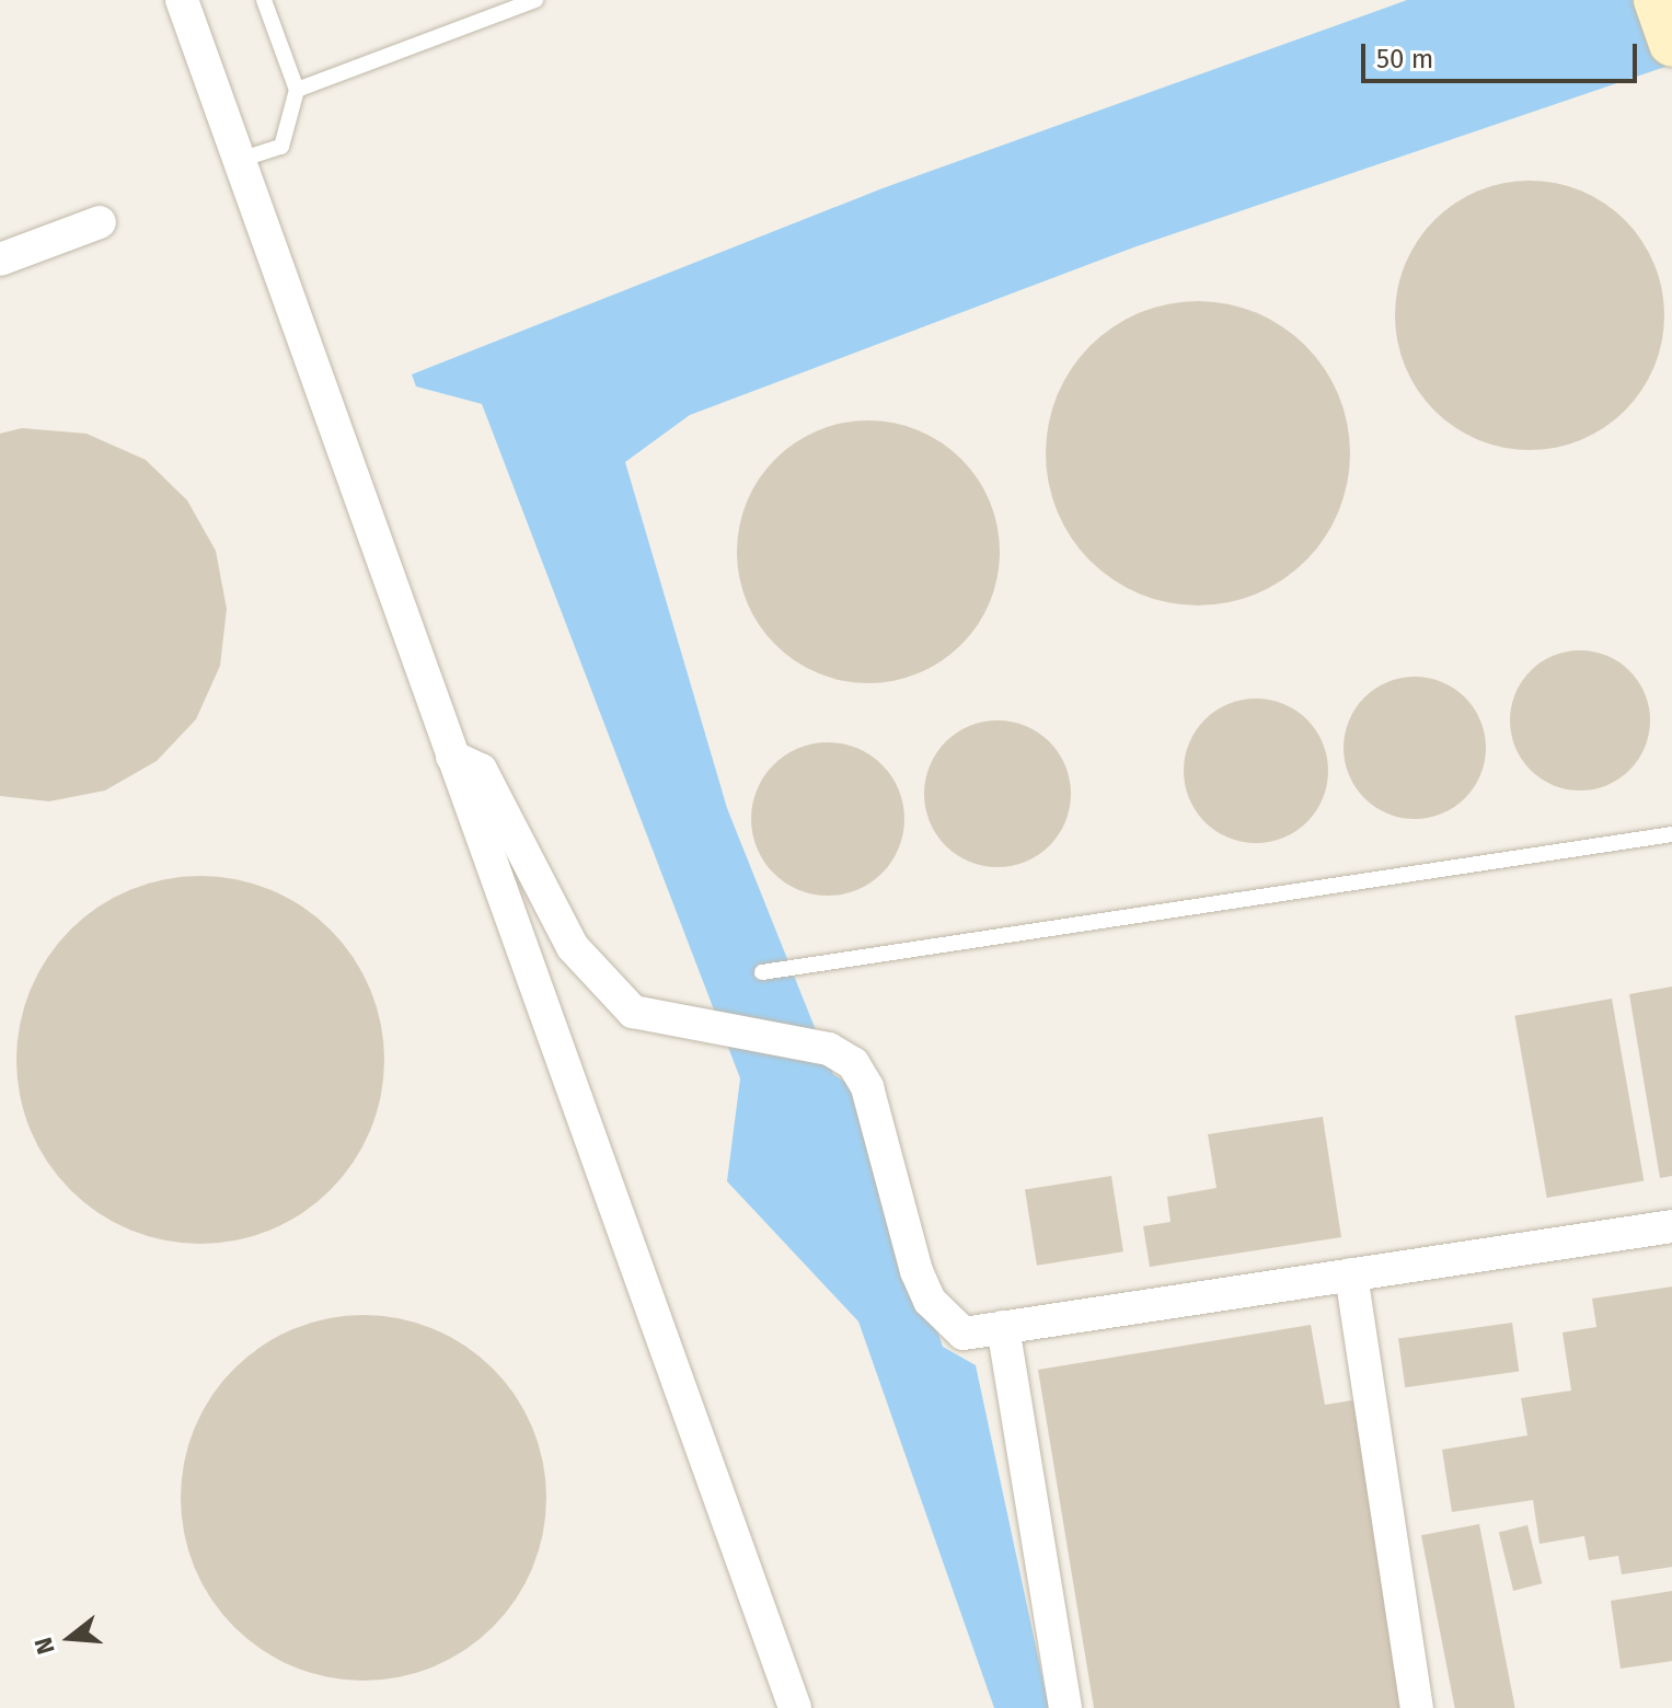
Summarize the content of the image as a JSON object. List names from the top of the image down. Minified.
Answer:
{"scale_bar":"50 m","north":"left"}
